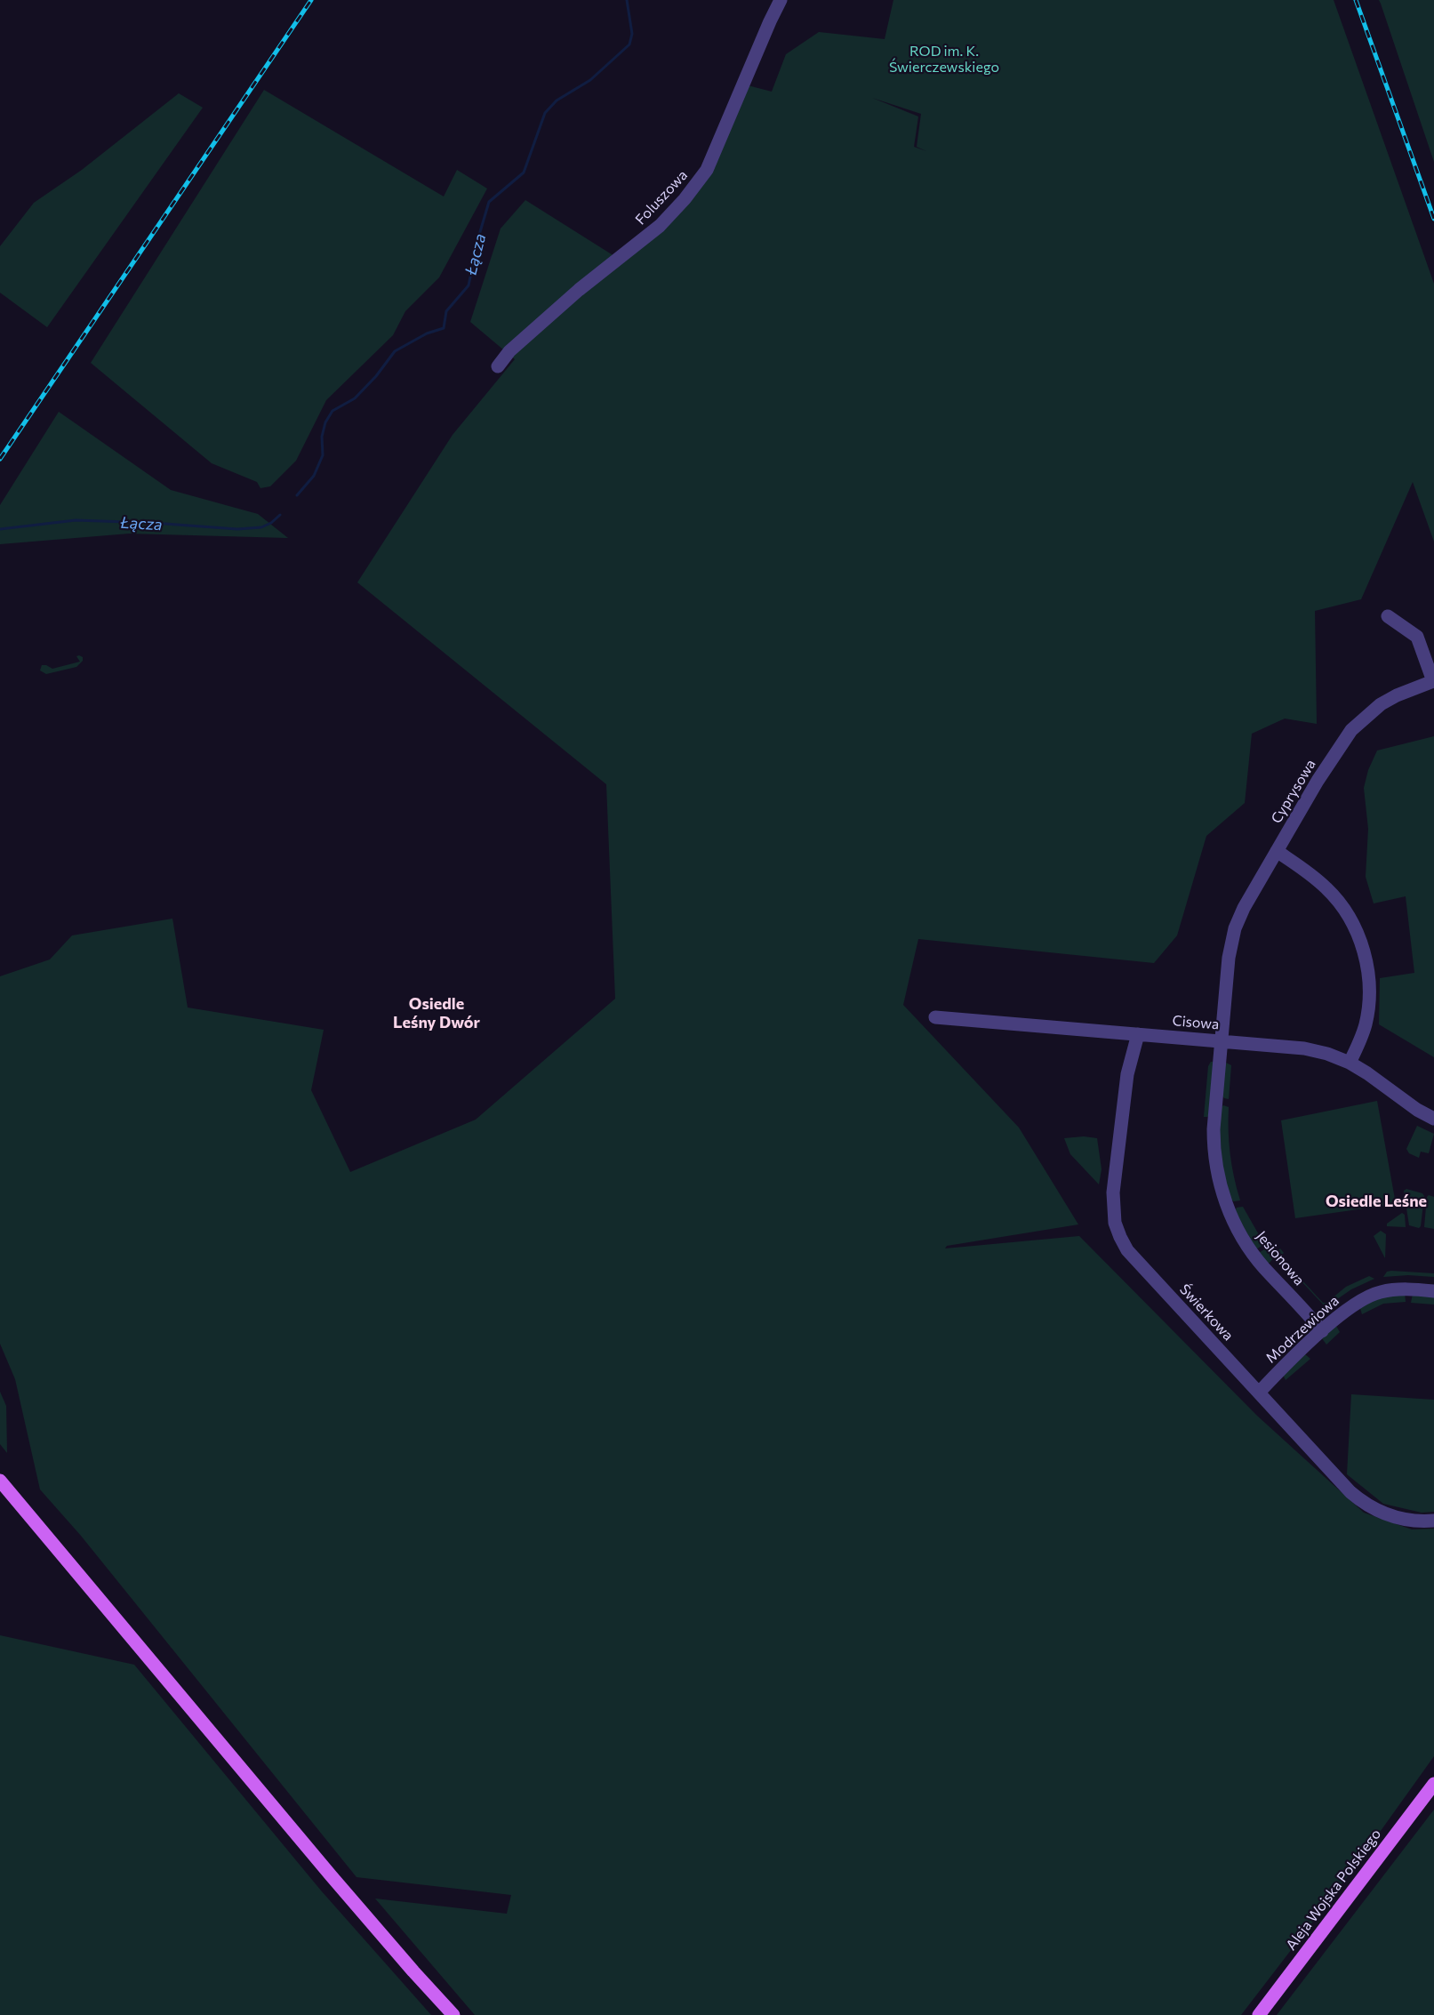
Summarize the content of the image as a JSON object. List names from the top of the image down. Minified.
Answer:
{"streets":{"main road":["Aleja Wojska Polskiego"],"street":["Foluszowa","Cyprysowa","Cisowa","Jesionowa","Świerkowa","Modrzewiowa"]},"crossings":[["Cyprysowa","Cisowa"],["Cyprysowa","Jesionowa"],["Cisowa","Jesionowa"],["Cisowa","Świerkowa"],["Jesionowa","Modrzewiowa"],["Świerkowa","Modrzewiowa"]],"districts":["Osiedle Leśny Dwór","Osiedle Leśne"],"water":["Łącza"],"parks":["ROD im. K. Świerczewskiego"]}
